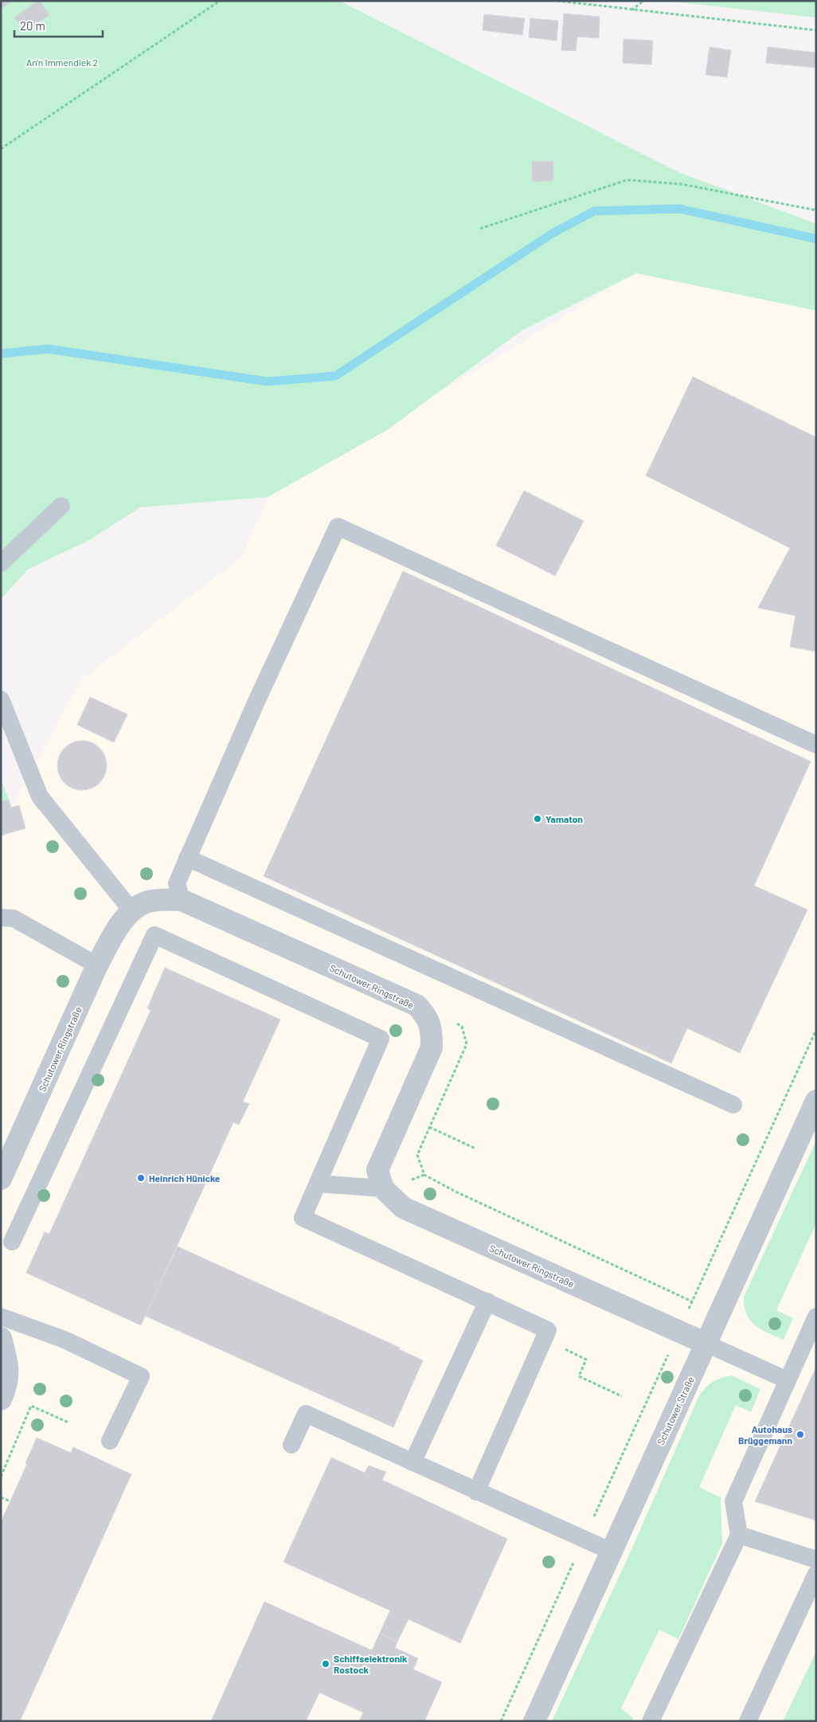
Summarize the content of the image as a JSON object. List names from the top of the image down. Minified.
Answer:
{"streets":{"street":["Schutower Ringstraße","Schutower Straße"]},"crossings":[["Schutower Ringstraße","Schutower Straße"]],"parks":["An'n Immendiek 2"],"places":["Yamaton","Heinrich Hünicke","Autohaus Brüggemann","Schiffselektronik Rostock"],"scale_bar":"20 m"}
